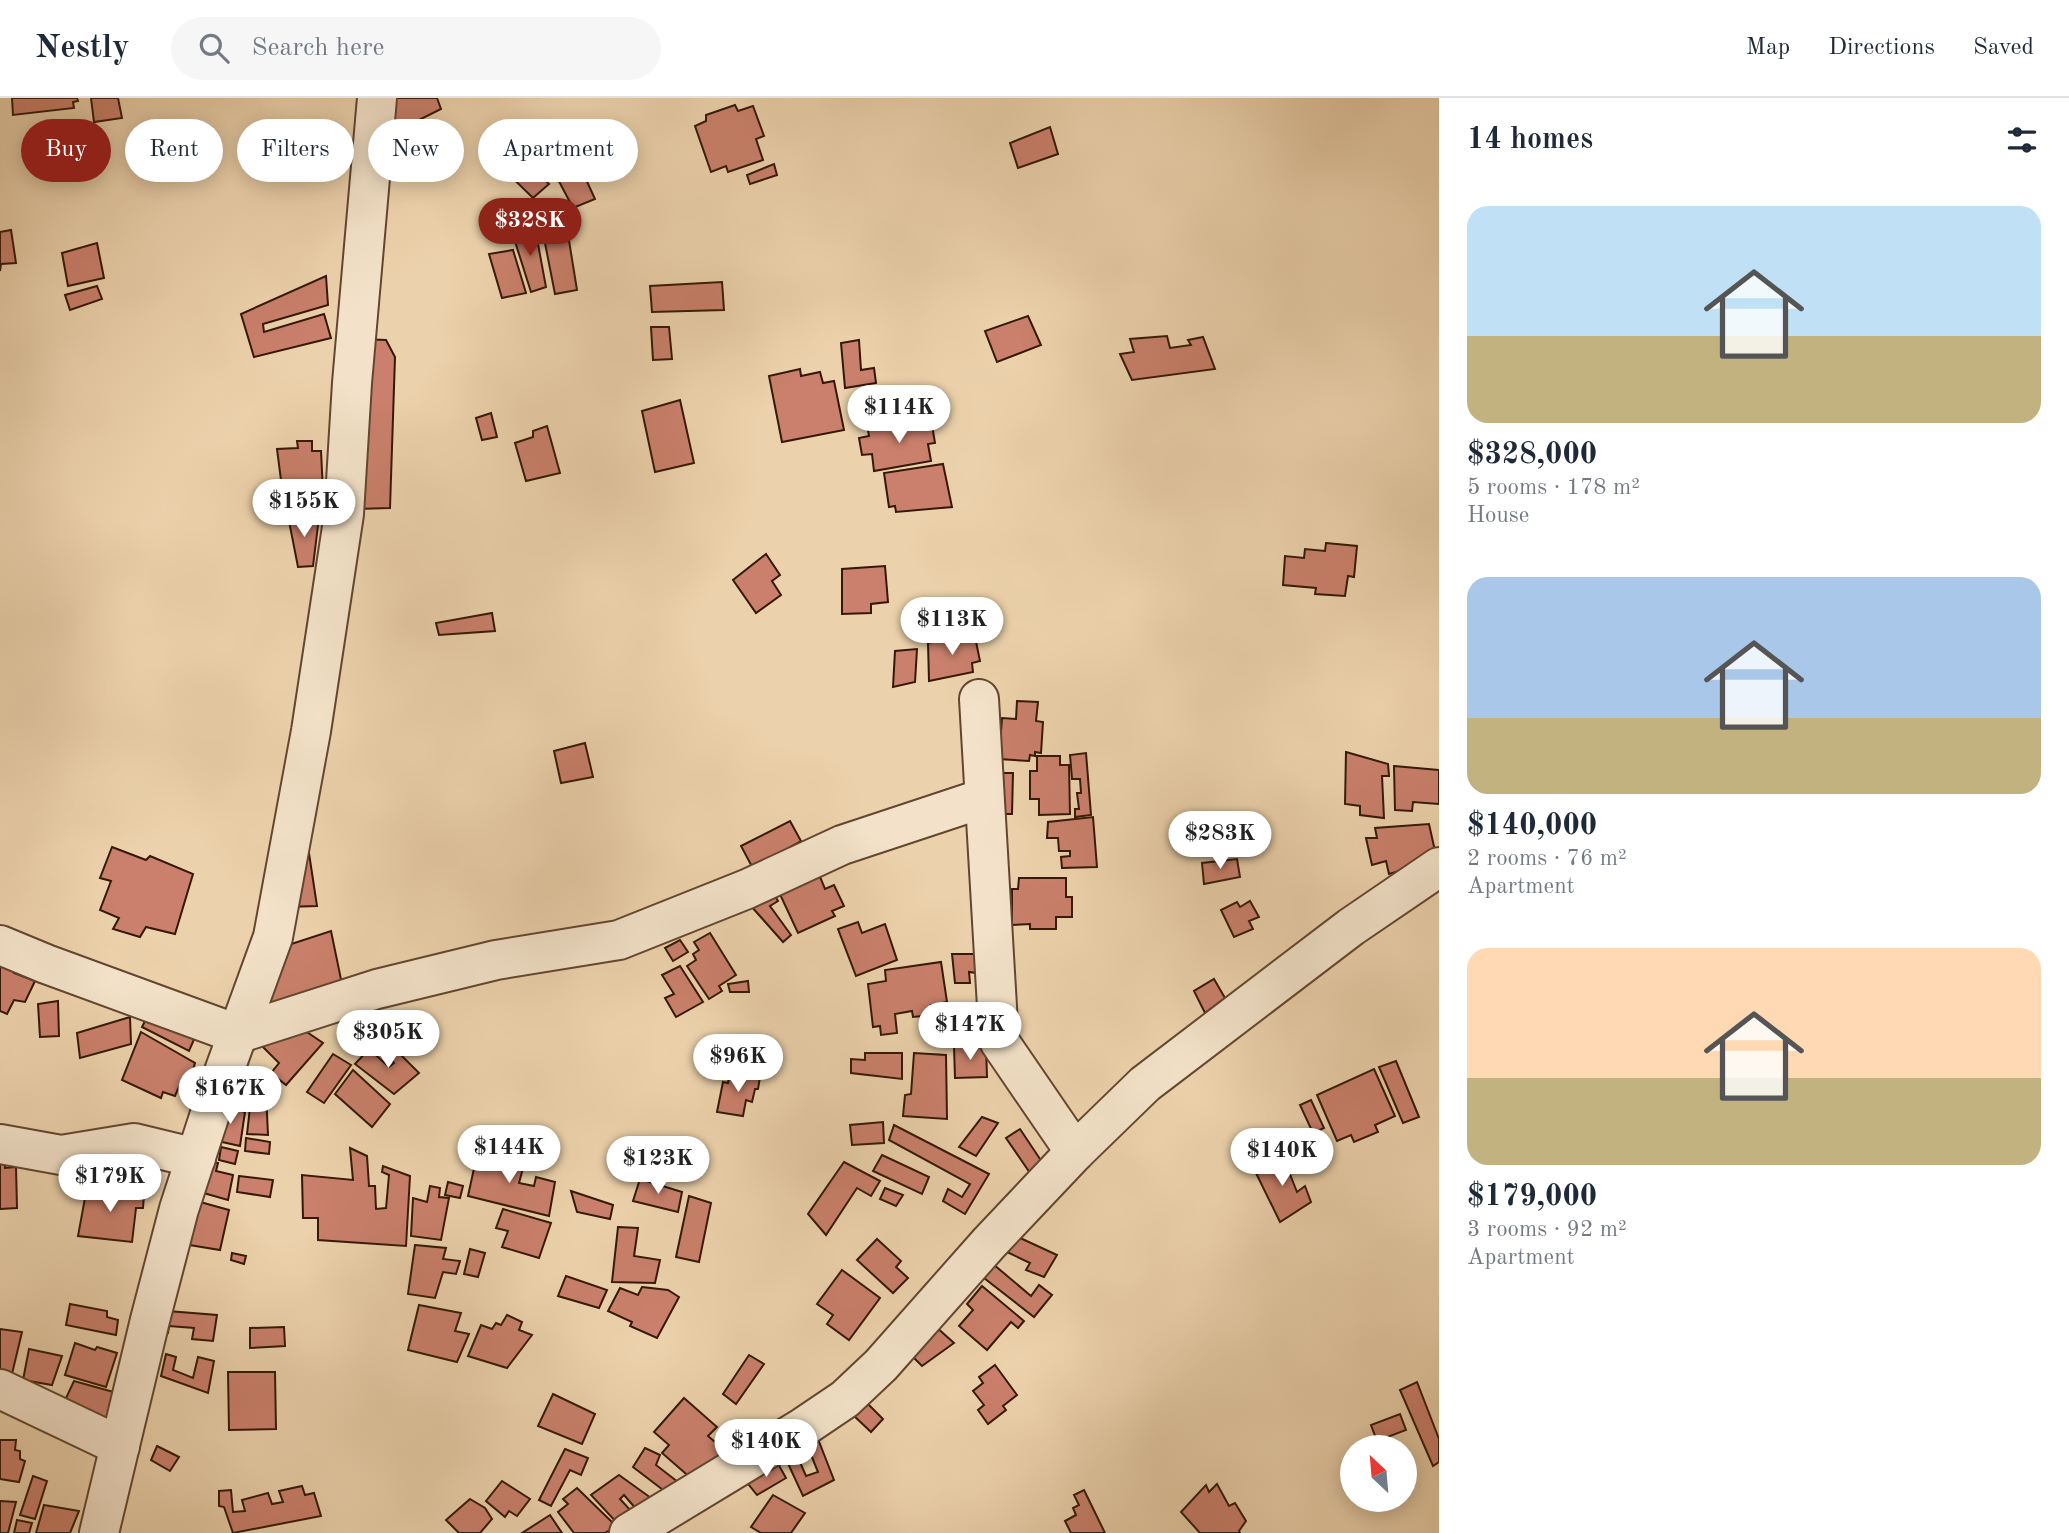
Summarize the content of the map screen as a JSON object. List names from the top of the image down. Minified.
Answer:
{"north":"top left","page":{"header":"Nestly","search":"Search here","nav":["Map","Directions","Saved"],"heading":"14 homes","chip":["Buy","Rent","Filters","New","Apartment"],"list":[{"name":"$328,000","note":"5 rooms · 178 m² · House"},{"name":"$140,000","note":"2 rooms · 76 m² · Apartment"},{"name":"$179,000","note":"3 rooms · 92 m² · Apartment"}],"price":["$328K","$114K","$155K","$113K","$283K","$147K","$305K","$96K","$167K","$144K","$140K","$123K","$179K","$140K"]}}
